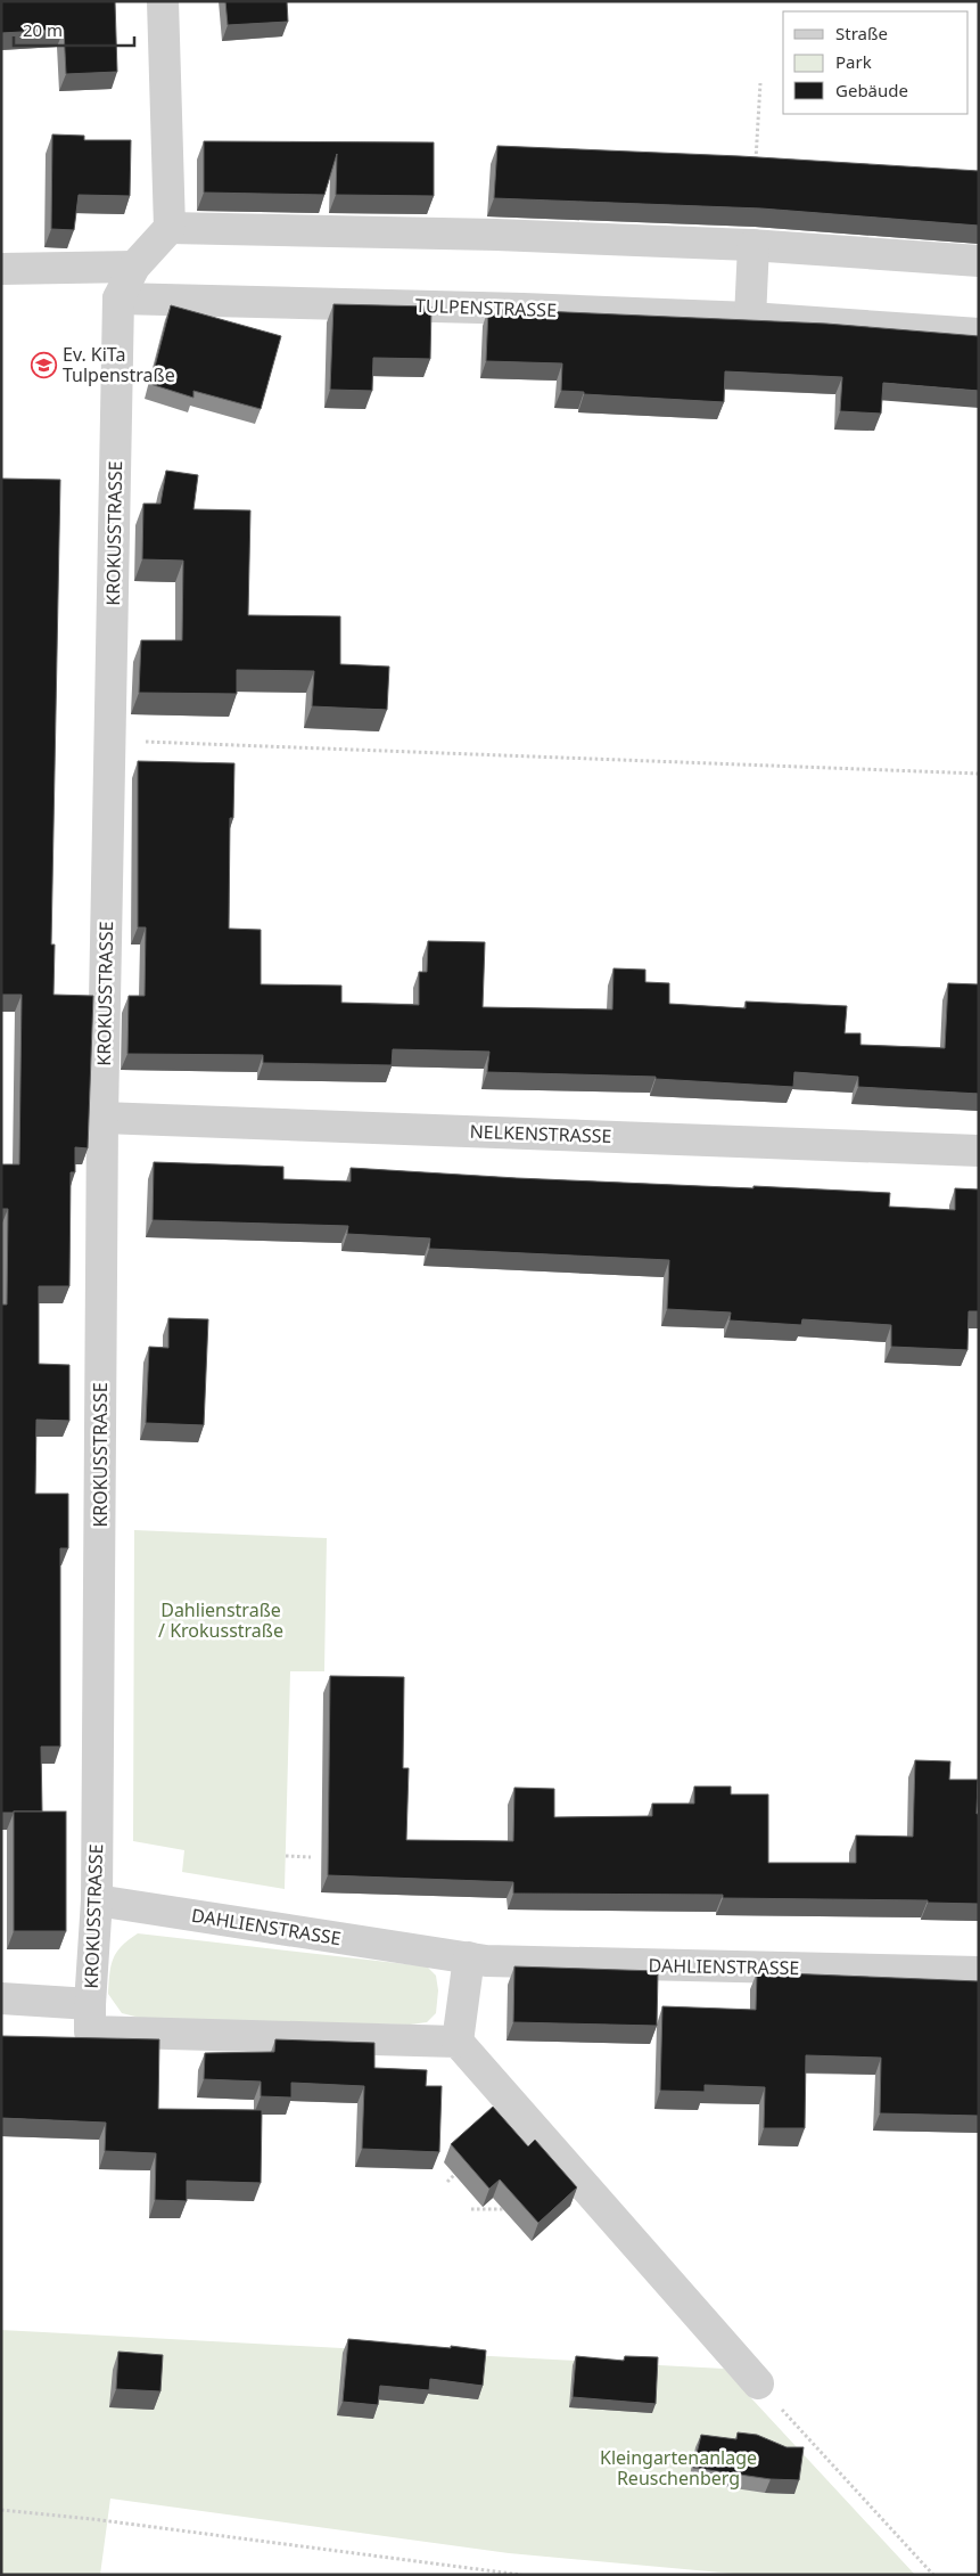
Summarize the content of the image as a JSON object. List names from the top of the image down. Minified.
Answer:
{"streets":{"street":["TULPENSTRASSE","KROKUSSTRASSE","NELKENSTRASSE","DAHLIENSTRASSE"]},"crossings":[["TULPENSTRASSE","KROKUSSTRASSE"],["KROKUSSTRASSE","NELKENSTRASSE"],["KROKUSSTRASSE","DAHLIENSTRASSE"]],"parks":["Dahlienstraße / Krokusstraße","Kleingartenanlage Reuschenberg"],"places":{"school or university":["Ev. KiTa Tulpenstraße"]},"legend":["Straße","Park","Gebäude"],"scale_bar":"20 m"}
